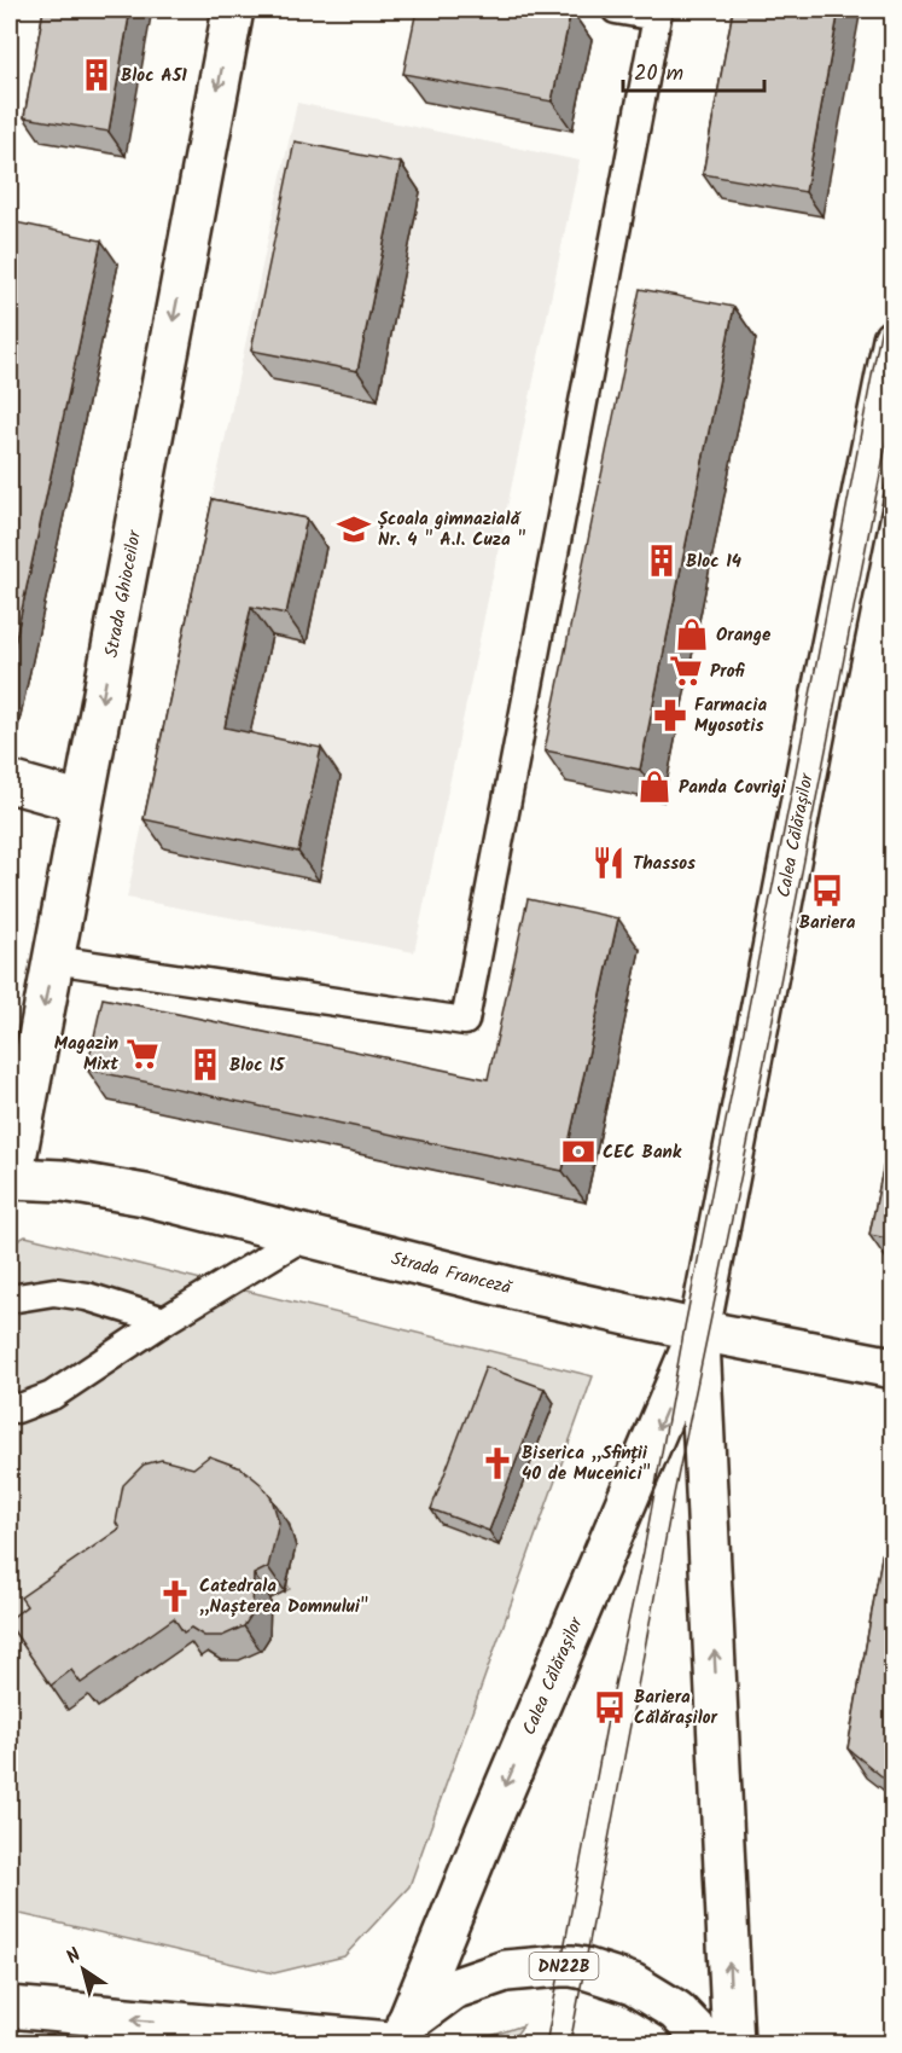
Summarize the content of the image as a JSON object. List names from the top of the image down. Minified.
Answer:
{"streets":{"main road":["Strada Ghioceilor","Calea Călărașilor","Strada Franceză","DN22B"]},"crossings":[["Strada Ghioceilor","Strada Franceză"],["Calea Călărașilor","Strada Franceză"],["Calea Călărașilor","DN22B"]],"one_way":["Strada Ghioceilor"],"places":{"building":["Bloc A51","Bloc 14","Bloc 15"],"school or university":["Școala gimnazială Nr. 4 \" A.I. Cuza \""],"shop":["Orange","Panda Covrigi"],"supermarket":["Profi","Magazin Mixt"],"pharmacy":["Farmacia Myosotis"],"restaurant":["Thassos"],"bus stop":["Bariera","Bariera Călărașilor"],"bank":["CEC Bank"],"church":["Biserica „Sfinții 40 de Mucenici\"","Catedrala „Nașterea Domnului\""]},"scale_bar":"20 m","north":"top left"}
